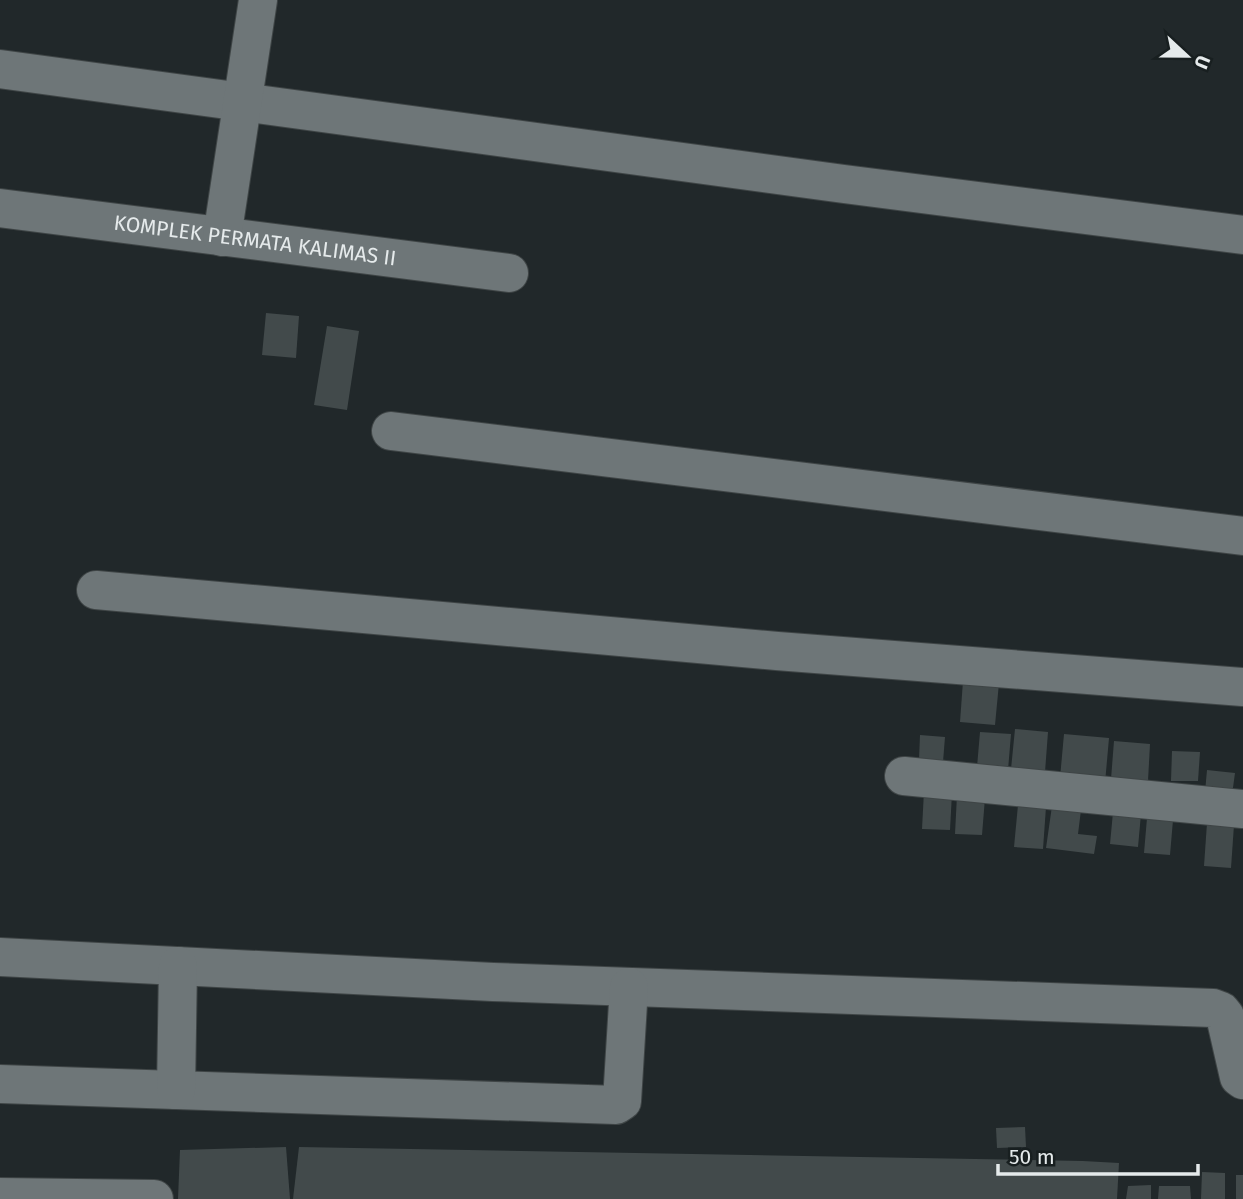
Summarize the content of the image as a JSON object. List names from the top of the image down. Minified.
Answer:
{"streets":{"street":["KOMPLEK PERMATA KALIMAS II"]},"scale_bar":"50 m","north":"right"}
